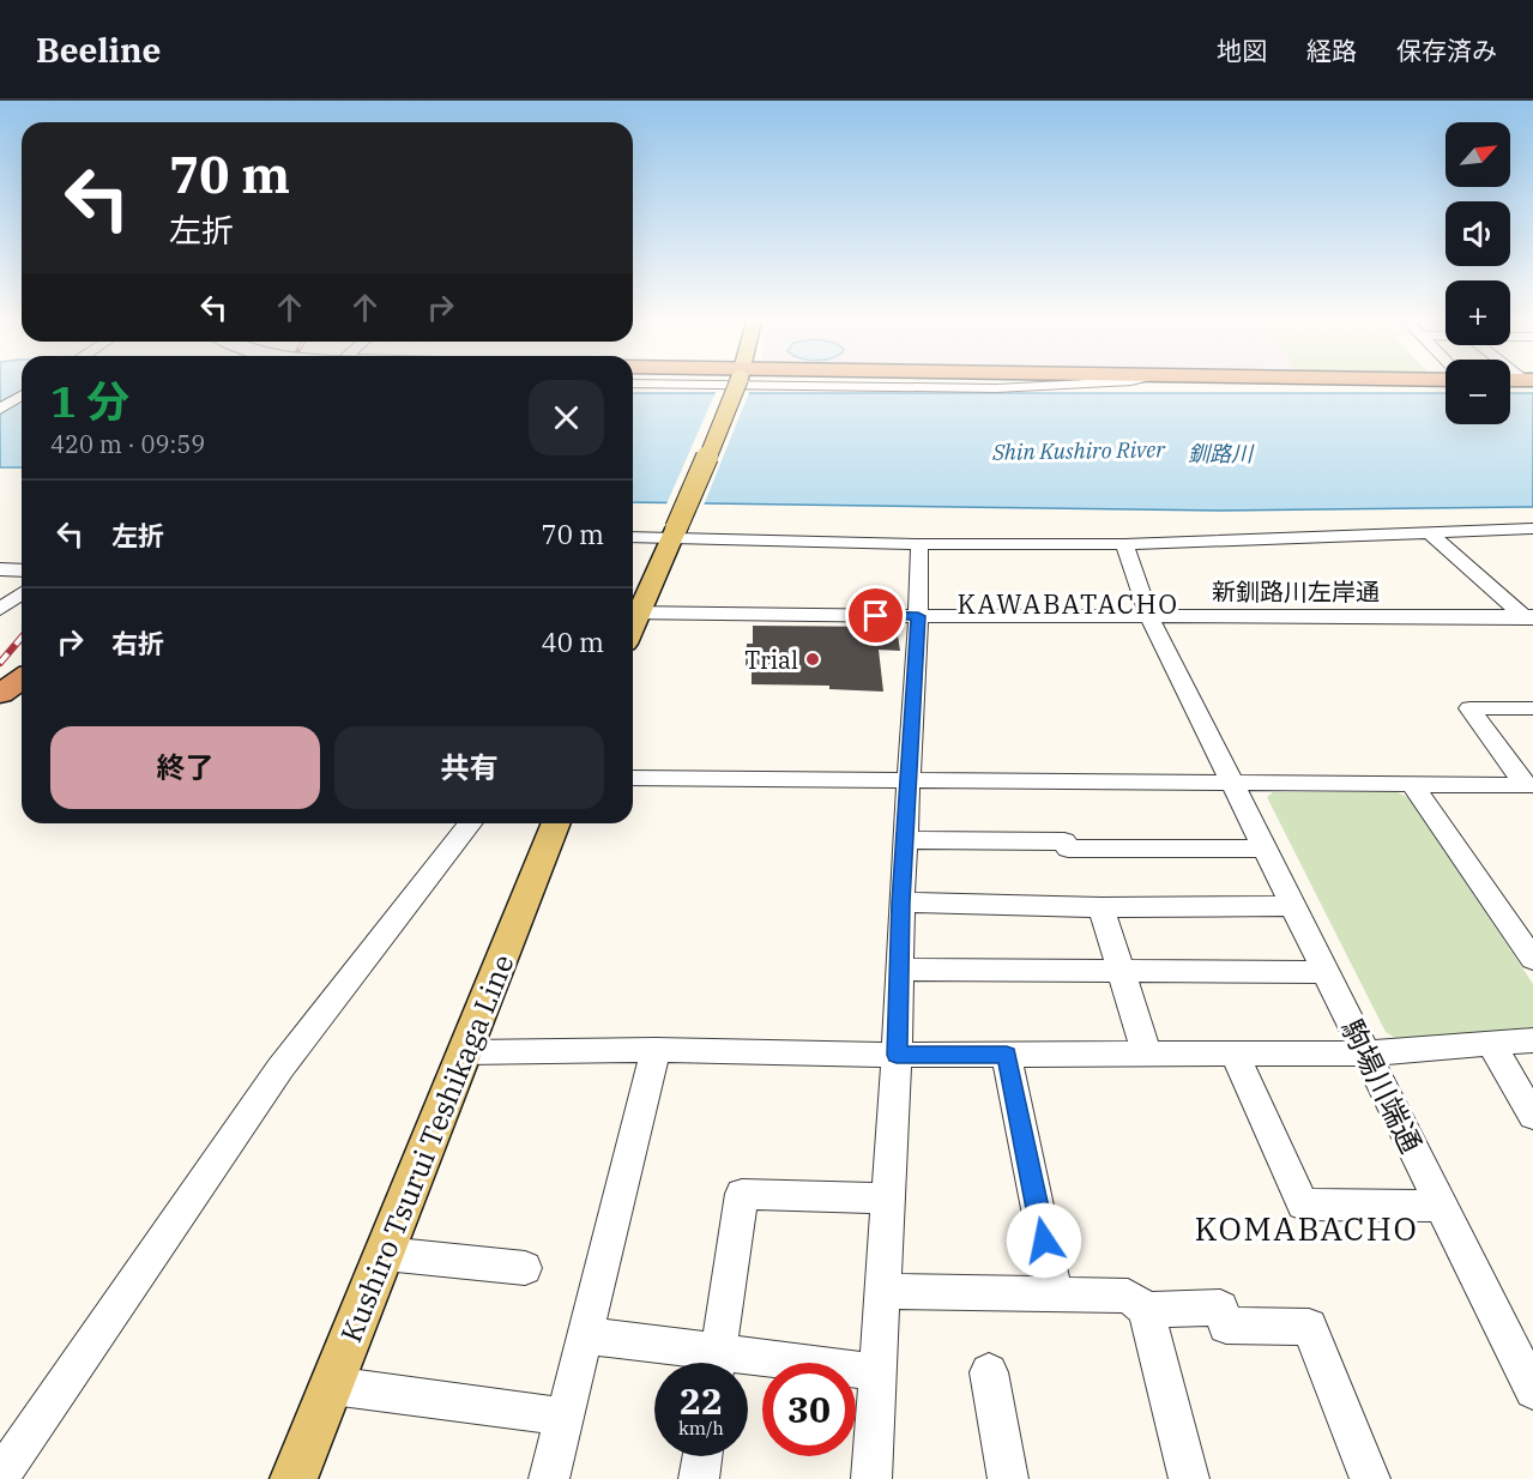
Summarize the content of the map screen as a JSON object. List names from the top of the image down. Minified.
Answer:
{"streets":{"main road":["Kushiro Tsurui Teshikaga Line"],"street":["新釧路川左岸通","駒場川端通"]},"crossings":[["新釧路川左岸通","駒場川端通"]],"districts":["KAWABATACHO","KOMABACHO"],"water":["Shin Kushiro River","釧路川"],"places":["Trial"],"north":"top right","page":{"header":"Beeline","nav":["地図","経路","保存済み"],"map_buttons":["+","−"],"turn":["70 m","左折"],"heading":["1 分","420 m · 09:59"],"list":[{"name":"左折","value":"70 m"},{"name":"右折","value":"40 m"}],"buttons":["終了","共有"],"speed":"22 km/h","limit":"30"}}
